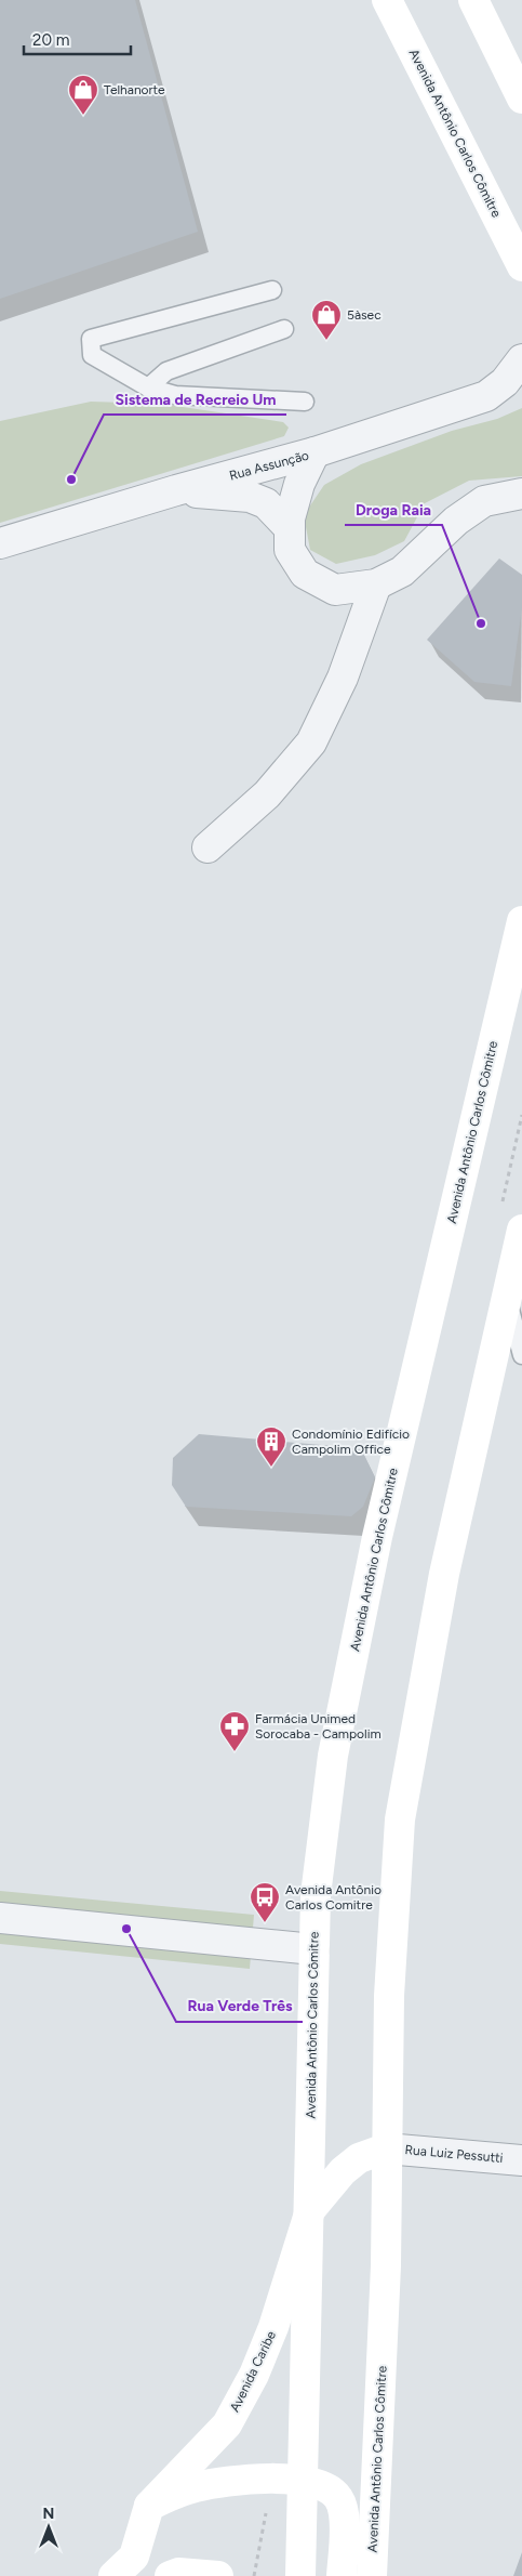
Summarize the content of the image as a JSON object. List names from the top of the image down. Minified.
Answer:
{"streets":{"main road":["Avenida Antônio Carlos Cômitre","Avenida Caribe"],"street":["Rua Assunção","Rua Luiz Pessutti"]},"crossings":[["Avenida Antônio Carlos Cômitre","Rua Luiz Pessutti"],["Avenida Antônio Carlos Cômitre","Avenida Caribe"]],"places":{"shop":["Telhanorte","5àsec"],"other":["Sistema de Recreio Um","Droga Raia","Rua Verde Três"],"building":["Condomínio Edifício Campolim Office"],"pharmacy":["Farmácia Unimed Sorocaba - Campolim"],"bus stop":["Avenida Antônio Carlos Comitre"]},"scale_bar":"20 m","north":"top"}
